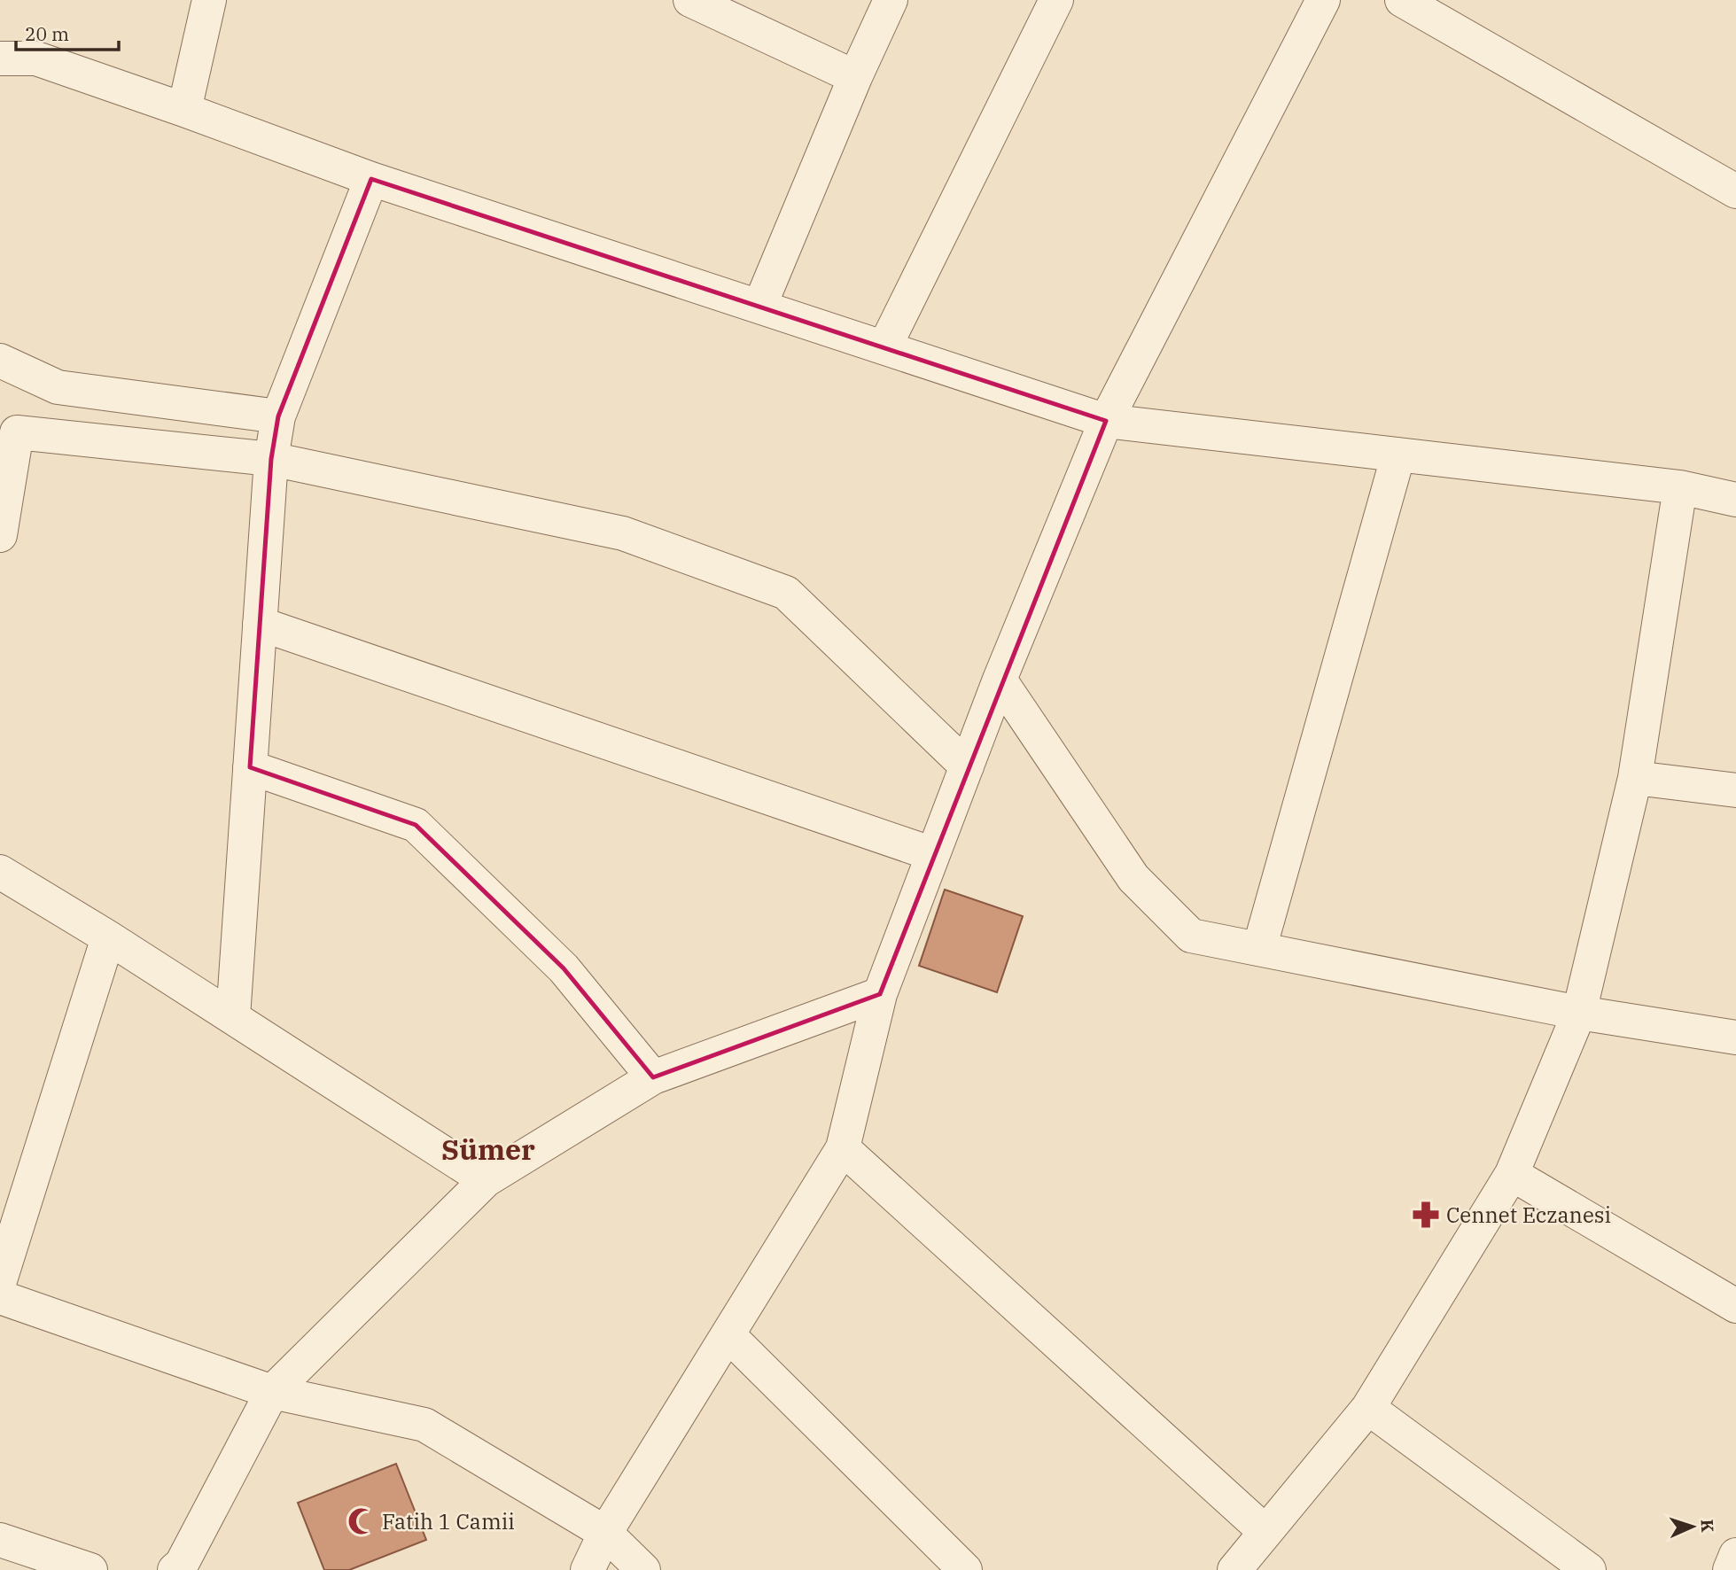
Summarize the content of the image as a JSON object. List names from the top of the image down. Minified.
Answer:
{"districts":["Sümer"],"places":{"pharmacy":["Cennet Eczanesi"],"mosque":["Fatih 1 Camii"]},"scale_bar":"20 m","north":"right"}
